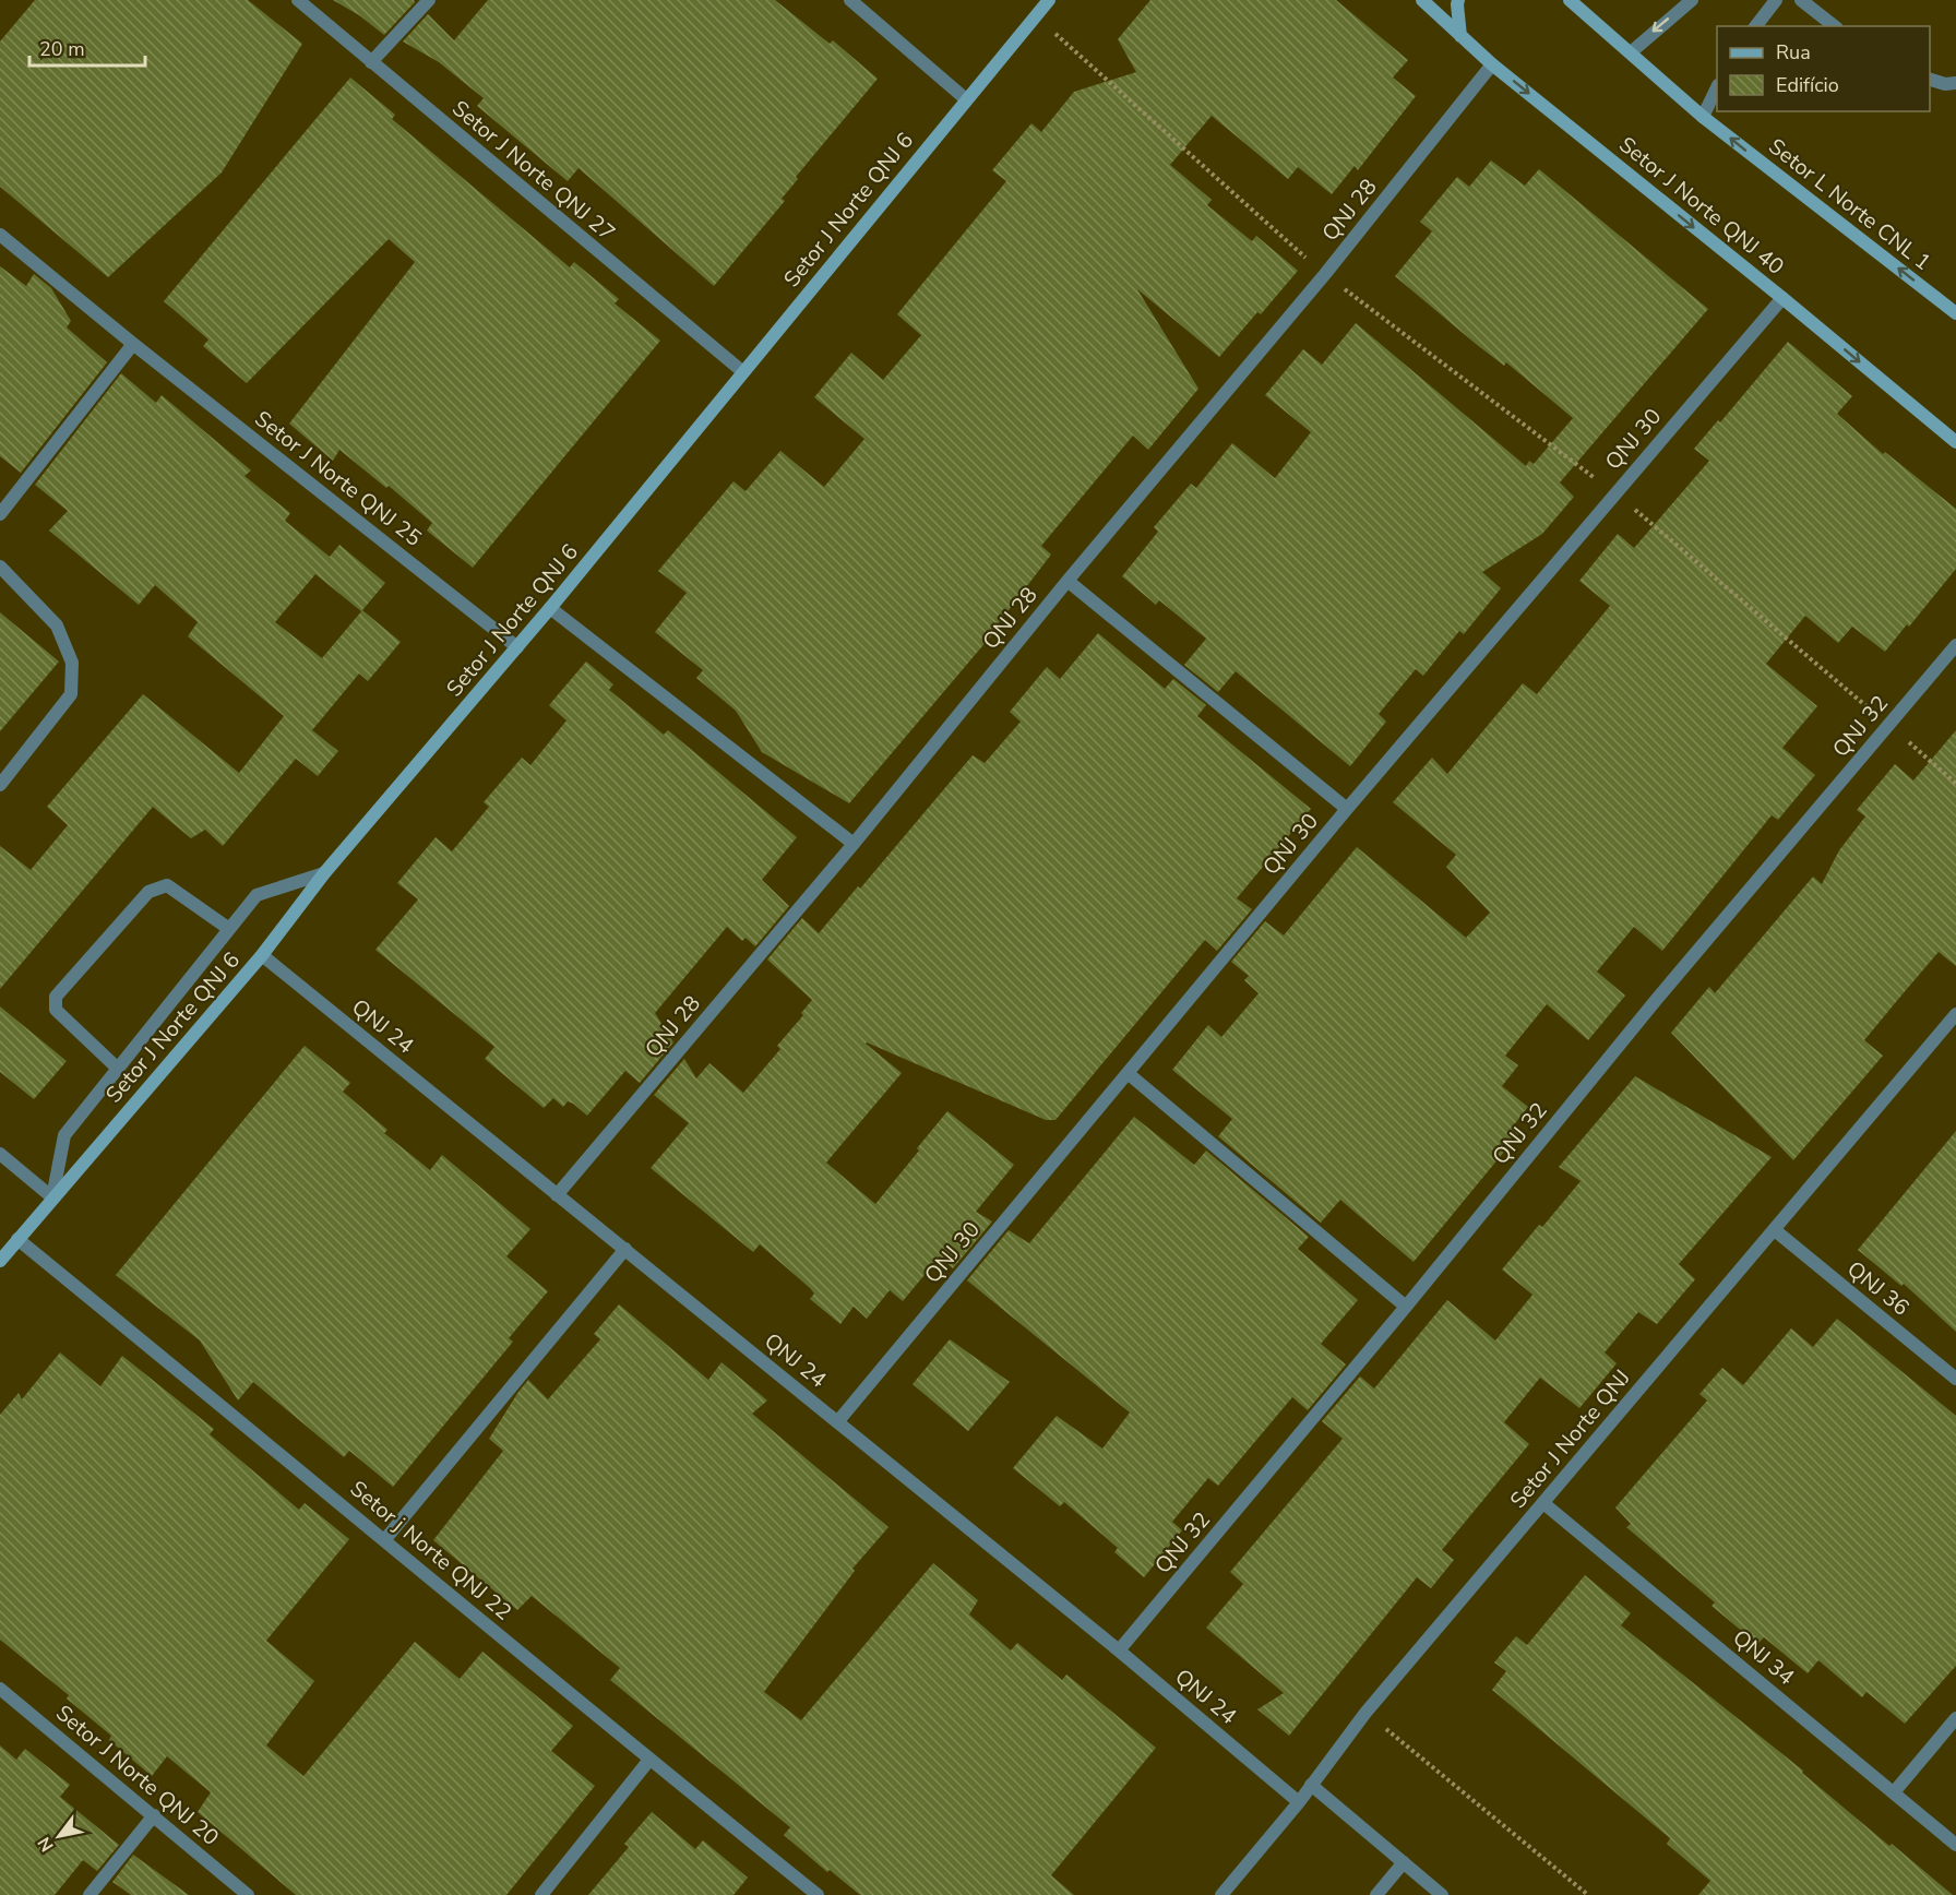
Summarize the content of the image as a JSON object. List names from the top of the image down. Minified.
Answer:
{"streets":{"main road":["Setor L Norte CNL 1","Setor J Norte QNJ 40","Setor J Norte QNJ 6"],"street":["Setor J Norte QNJ 27","QNJ 28","QNJ 30","Setor J Norte QNJ 25","QNJ 32","QNJ 24","QNJ 36","Setor J Norte QNJ","Setor j Norte QNJ 22","QNJ 34","Setor J Norte QNJ 20"]},"crossings":[["Setor J Norte QNJ 27","Setor J Norte QNJ 6"],["Setor J Norte QNJ 40","QNJ 28"],["Setor J Norte QNJ 40","QNJ 30"],["Setor J Norte QNJ 6","Setor J Norte QNJ 25"],["Setor J Norte QNJ 6","QNJ 24"],["Setor J Norte QNJ 6","Setor j Norte QNJ 22"],["QNJ 28","QNJ 24"],["QNJ 30","QNJ 24"],["QNJ 32","QNJ 24"],["QNJ 24","Setor J Norte QNJ"],["QNJ 36","Setor J Norte QNJ"],["Setor J Norte QNJ","QNJ 34"]],"one_way":["Setor L Norte CNL 1","Setor J Norte QNJ 40"],"legend":["Rua","Edifício"],"scale_bar":"20 m","north":"bottom left"}
